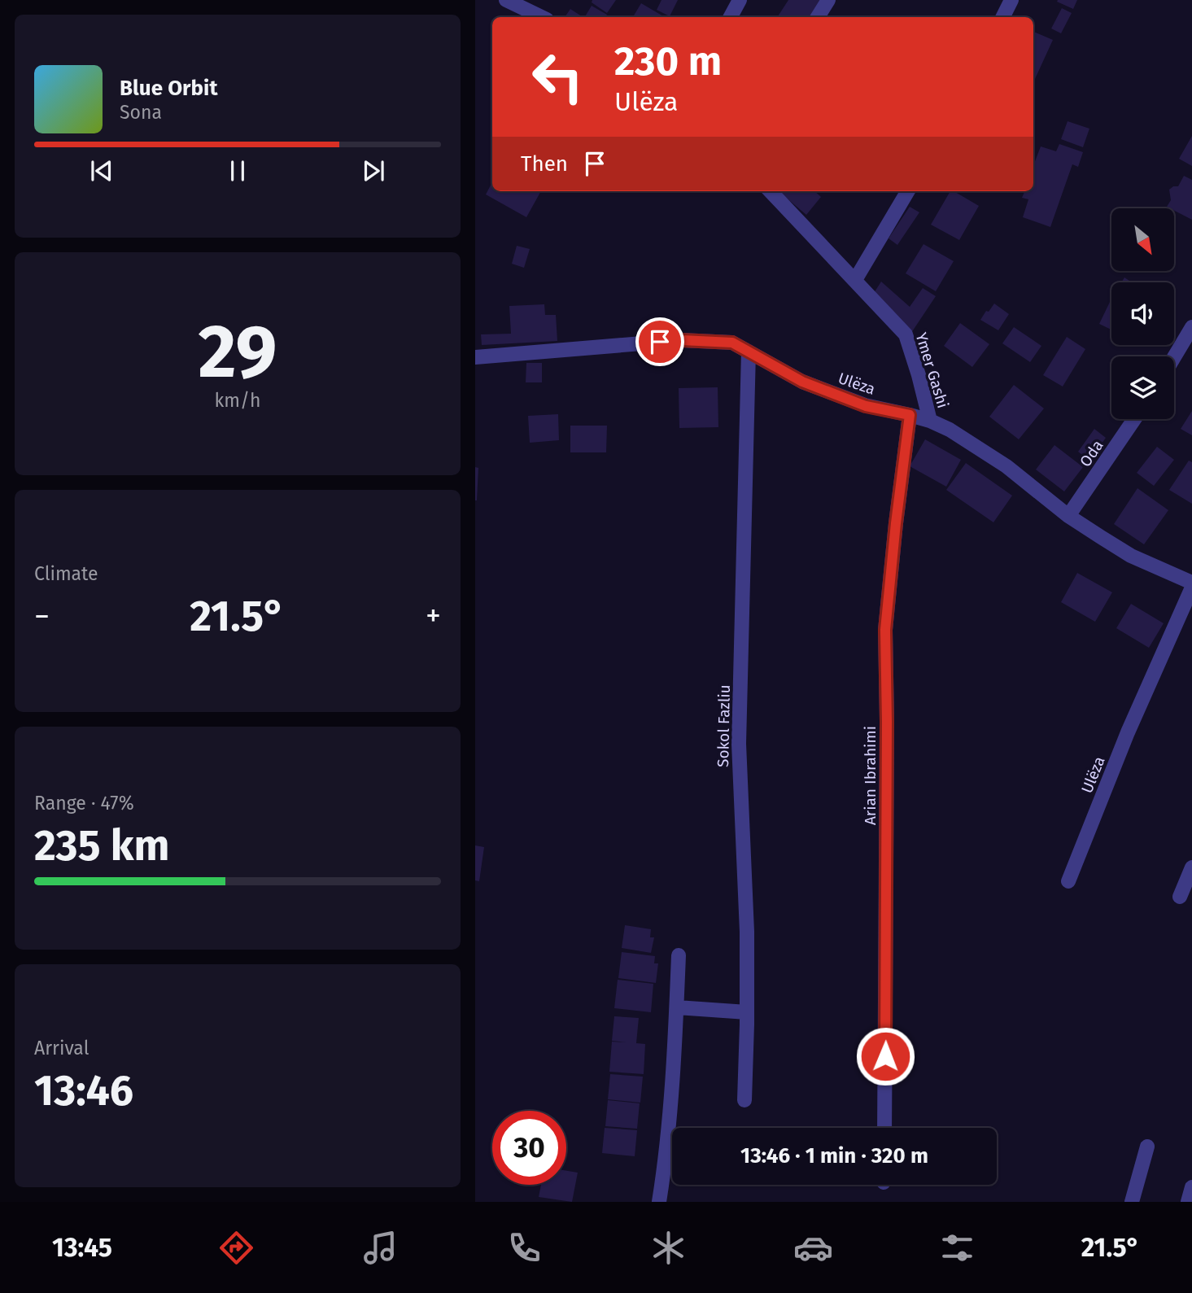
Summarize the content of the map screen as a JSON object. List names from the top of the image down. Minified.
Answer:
{"streets":{"street":["Ymer Gashi","Ulëza","Oda","Sokol Fazliu","Arian Ibrahimi"]},"crossings":[["Ymer Gashi","Ulëza"],["Ulëza","Oda"],["Ulëza","Sokol Fazliu"],["Ulëza","Arian Ibrahimi"]],"north":"bottom right","page":{"turn":["230 m","Ulëza"],"song":["Blue Orbit","Sona"],"then":"Then","tile":[["29","km/h"],"Climate",["Range · 47%","235 km"],["Arrival","13:46"]],"heat":["−","21.5°","+"],"limit":"30","trip":"13:46 · 1 min · 320 m","tabs":["13:45","21.5°"]}}
